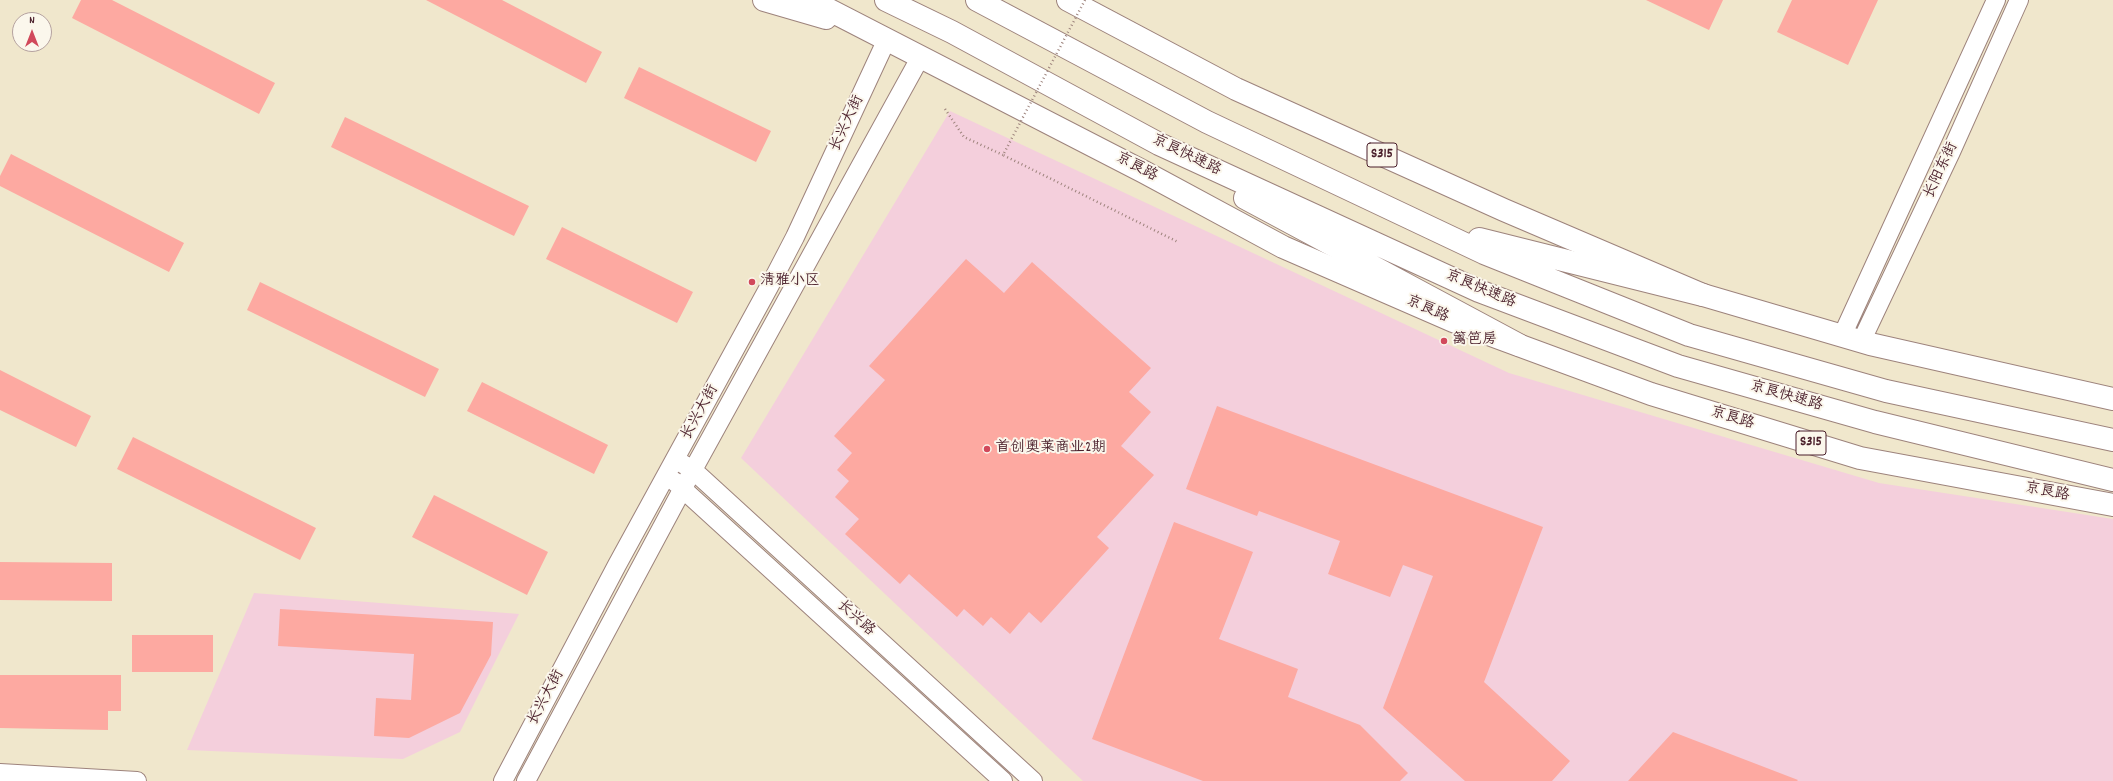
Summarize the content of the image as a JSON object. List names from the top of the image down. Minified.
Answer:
{"streets":{"main road":["S315","京良快速路","京良路"],"street":["长兴大街","长阳东街","长兴路"]},"crossings":[["长兴大街","京良路"],["长兴大街","长兴路"],["S315","长阳东街"]],"places":["清雅小区","篱笆房","首创奥莱商业2期"],"north":"top"}
